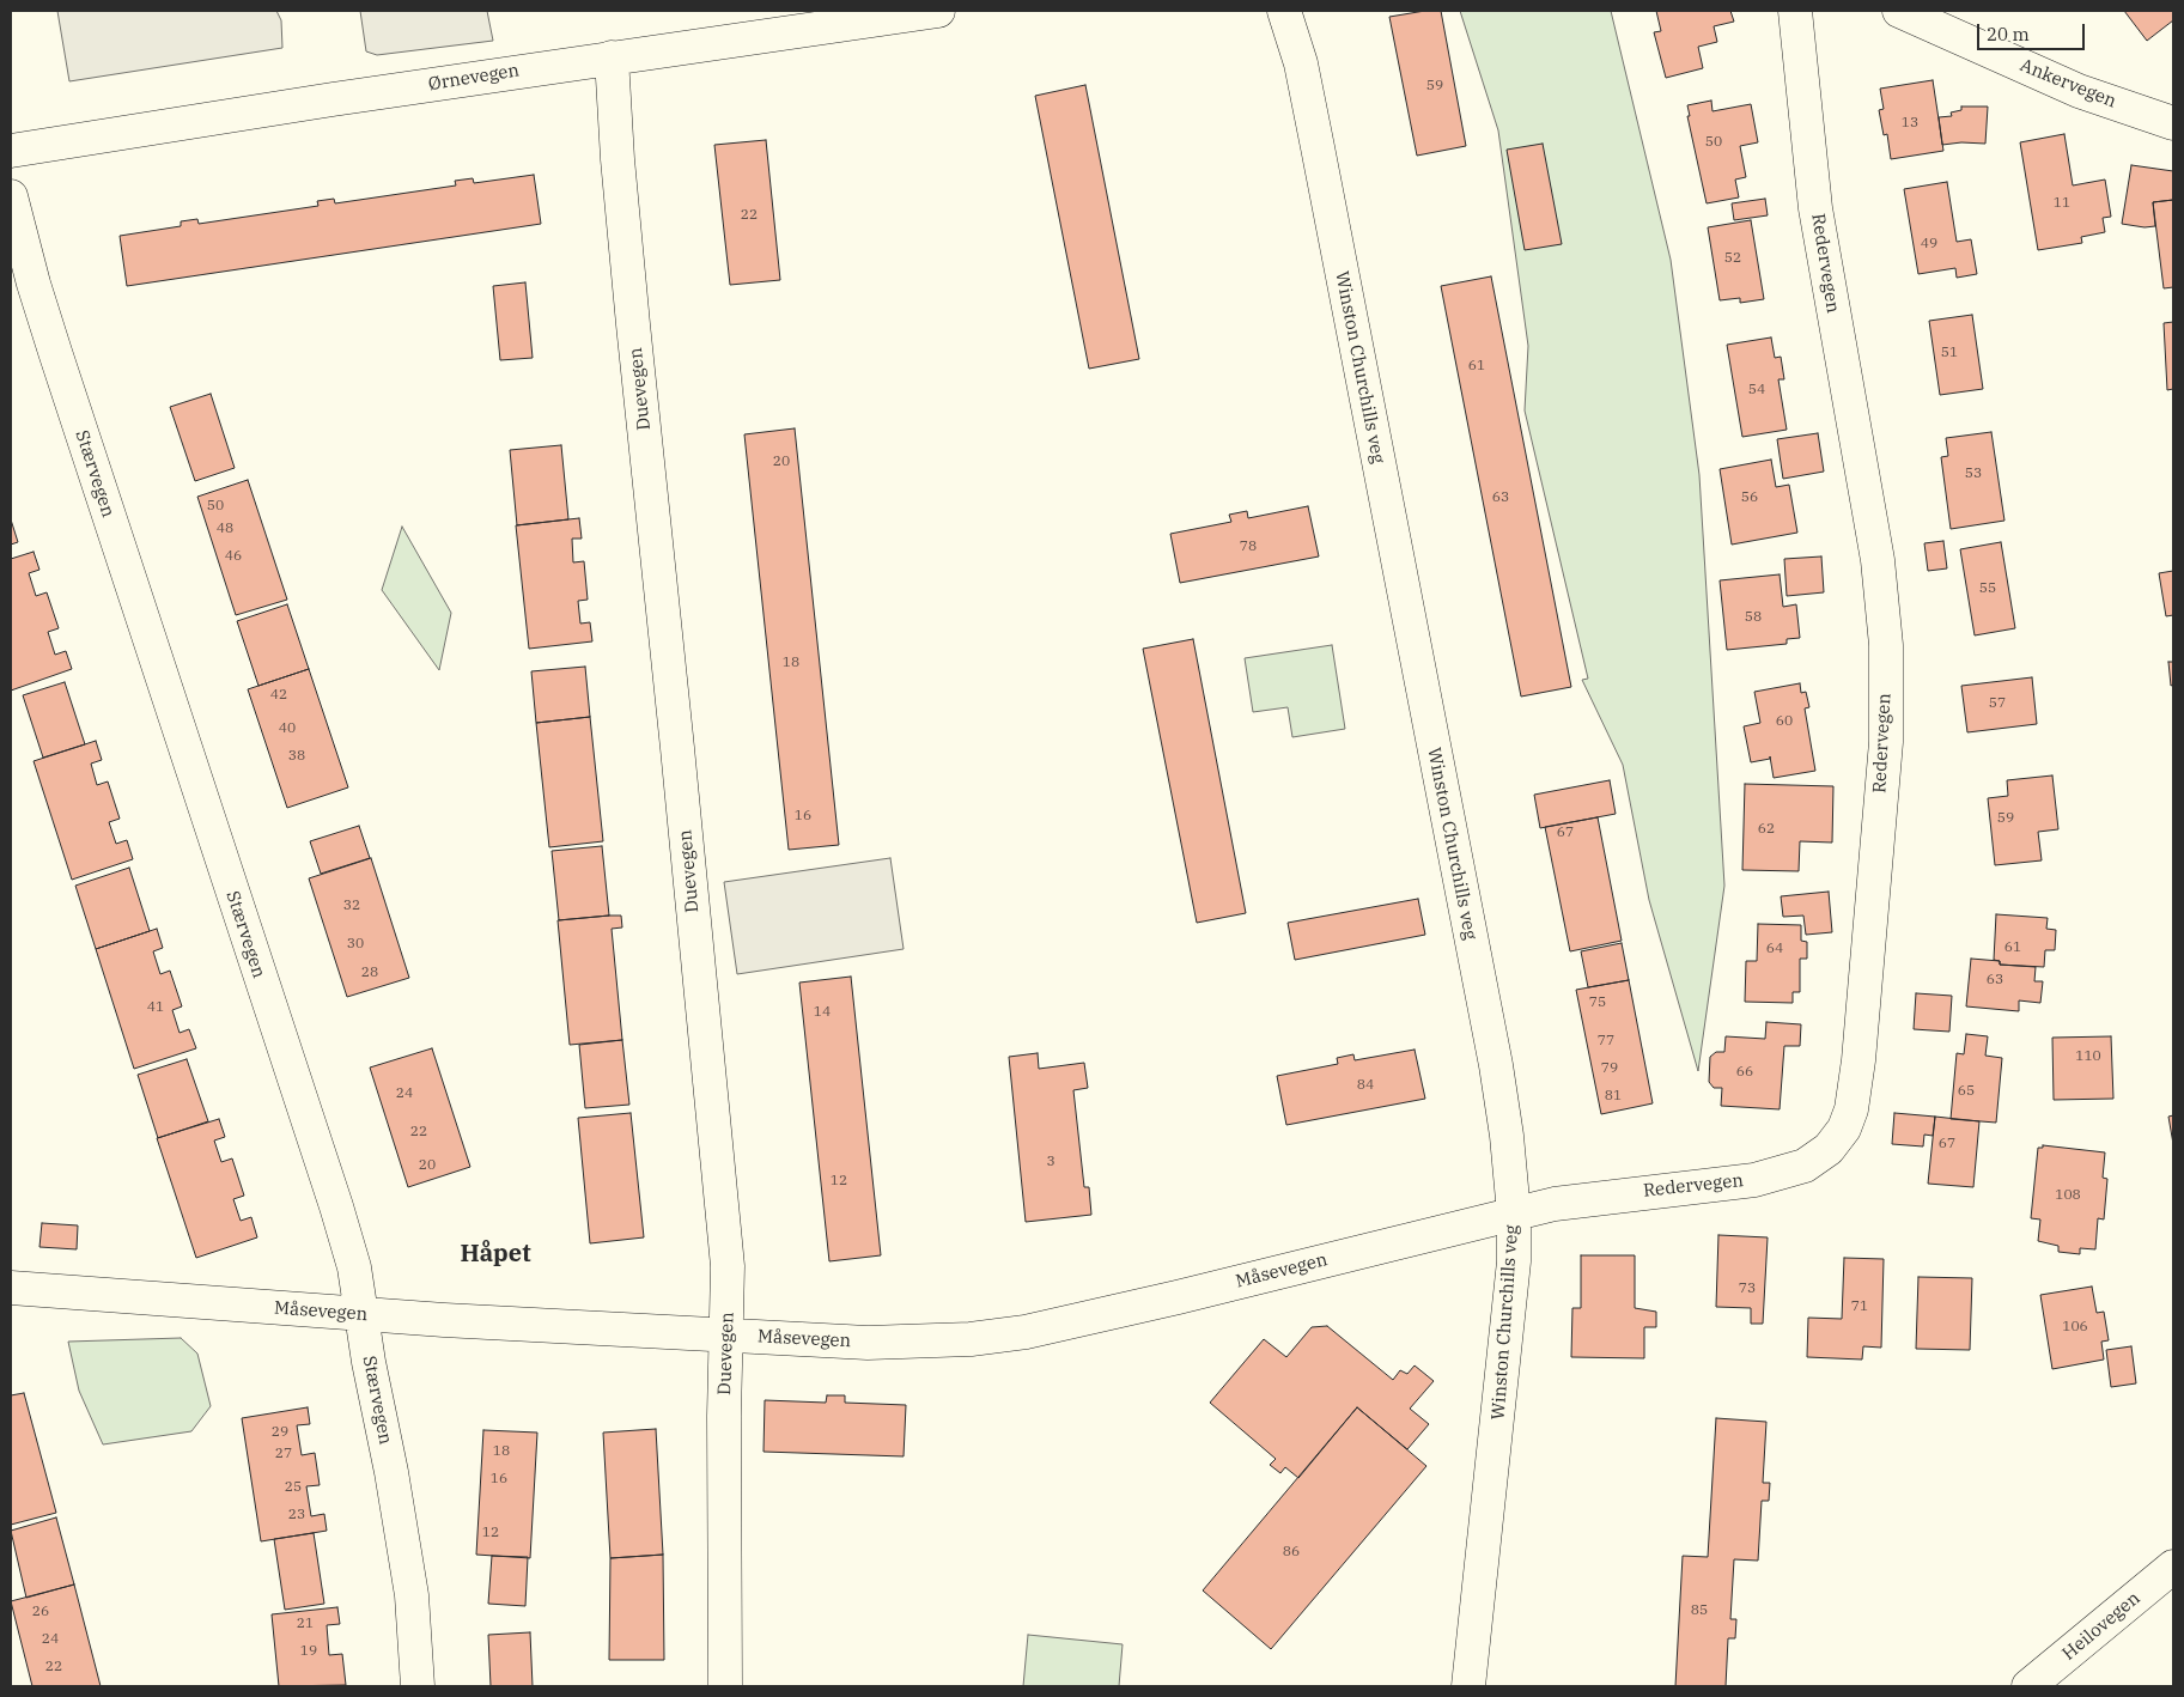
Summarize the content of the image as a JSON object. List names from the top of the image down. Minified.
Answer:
{"streets":{"street":["Ørnevegen","Ankervegen","Redervegen","Winston Churchills veg","Duevegen","Stærvegen","Måsevegen","Heilovegen"]},"crossings":[["Ørnevegen","Duevegen"],["Redervegen","Winston Churchills veg"],["Redervegen","Måsevegen"],["Winston Churchills veg","Måsevegen"],["Duevegen","Måsevegen"],["Stærvegen","Måsevegen"]],"districts":["Håpet"],"house_numbers":["59","13","50","11","22","49","52","51","61","54","20","53","63","56","50","48","78","46","55","58","18","42","57","60","40","38","16","59","62","67","32","30","61","64","28","63","75","41","14","77","110","79","66","84","65","24","81","22","67","3","20","12","108","73","71","106","29","18","27","16","25","23","12","86","85","26","21","24","19","22"],"scale_bar":"20 m"}
